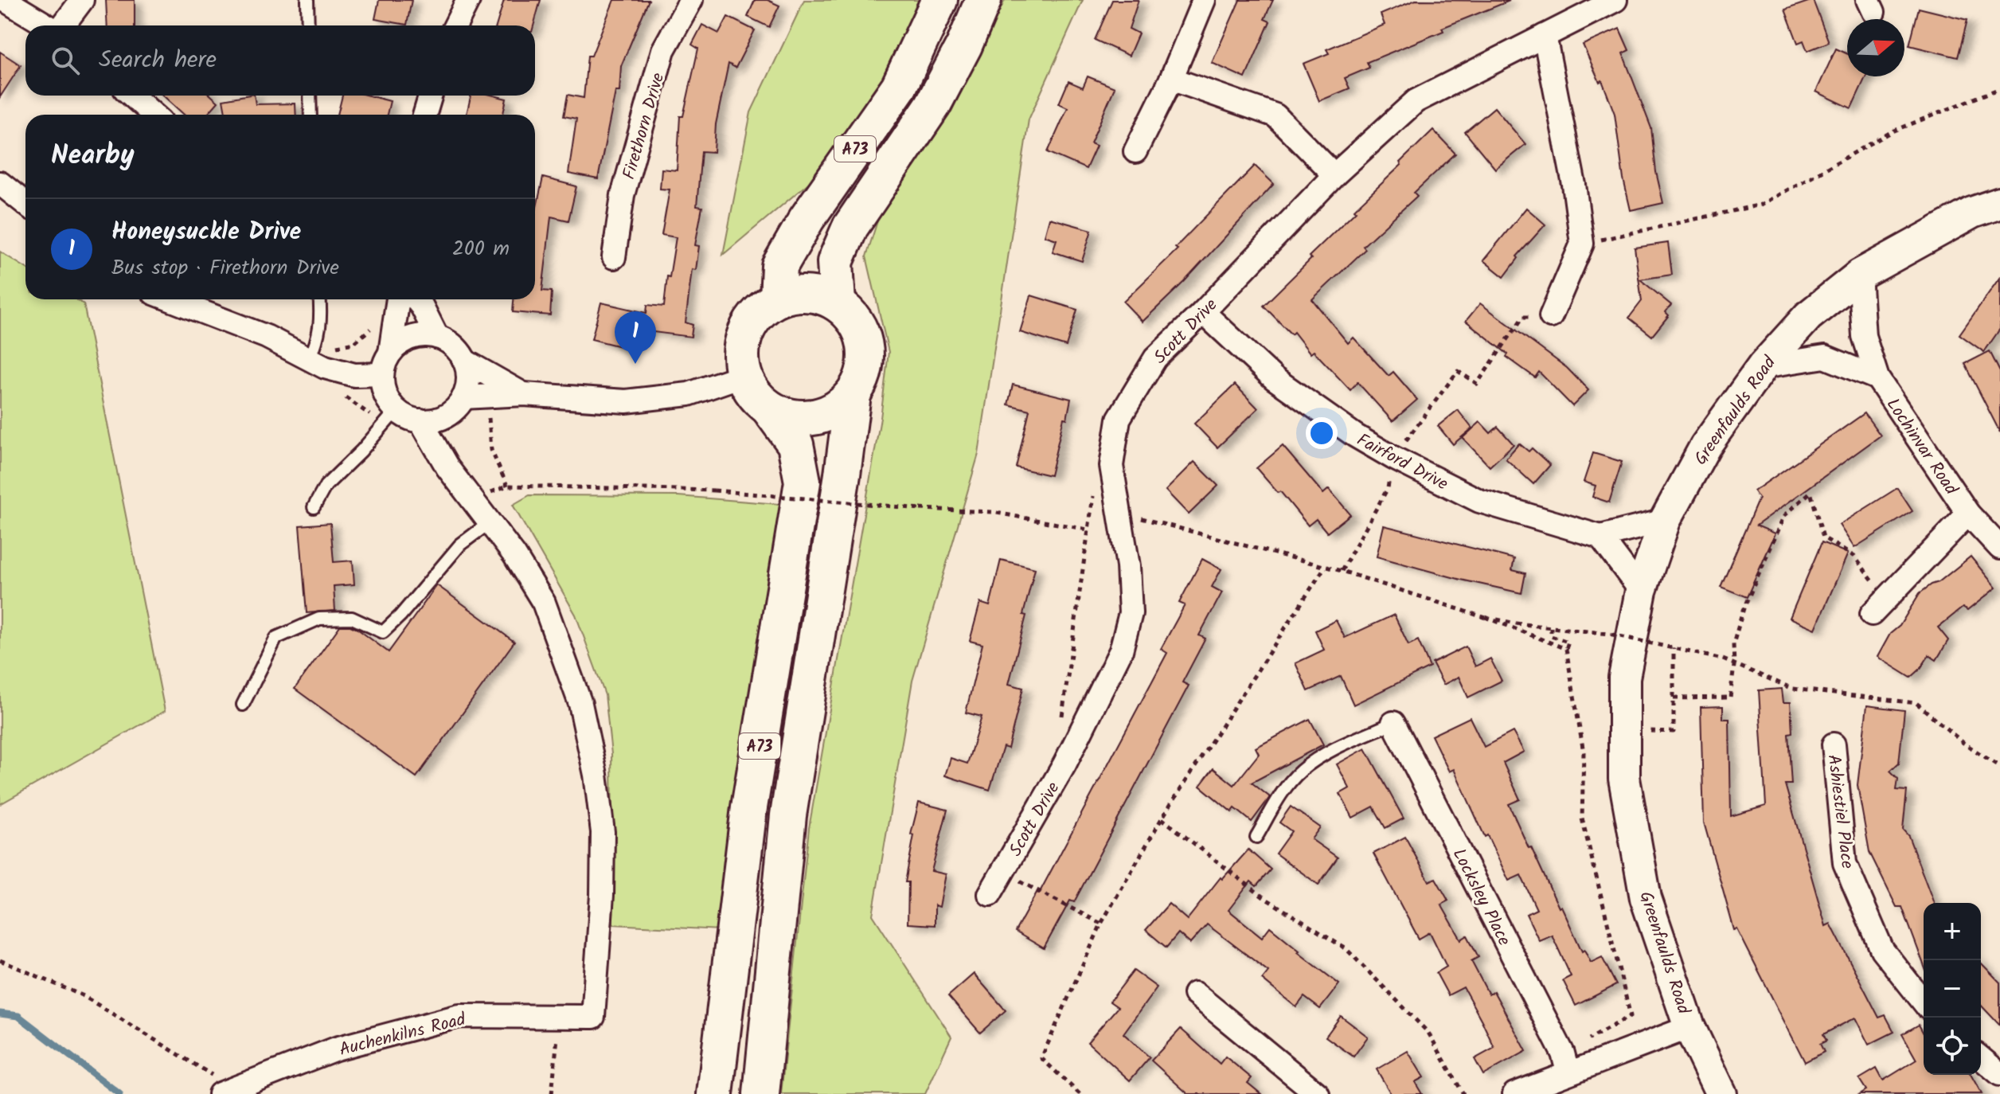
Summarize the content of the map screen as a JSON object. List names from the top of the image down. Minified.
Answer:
{"streets":{"main road":["A73"],"street":["Firethorn Drive","Scott Drive","Greenfaulds Road","Lochinvar Road","Fairford Drive","Ashiestiel Place","Locksley Place","Auchenkilns Road"]},"crossings":[["Scott Drive","Fairford Drive"],["Greenfaulds Road","Lochinvar Road"]],"north":"right","page":{"search":"Search here","heading":"Nearby","list":[{"mark":"1","name":"Honeysuckle Drive","note":"Bus stop · Firethorn Drive","value":"200 m"}],"pins":"1","map_buttons":["+","−"]}}
